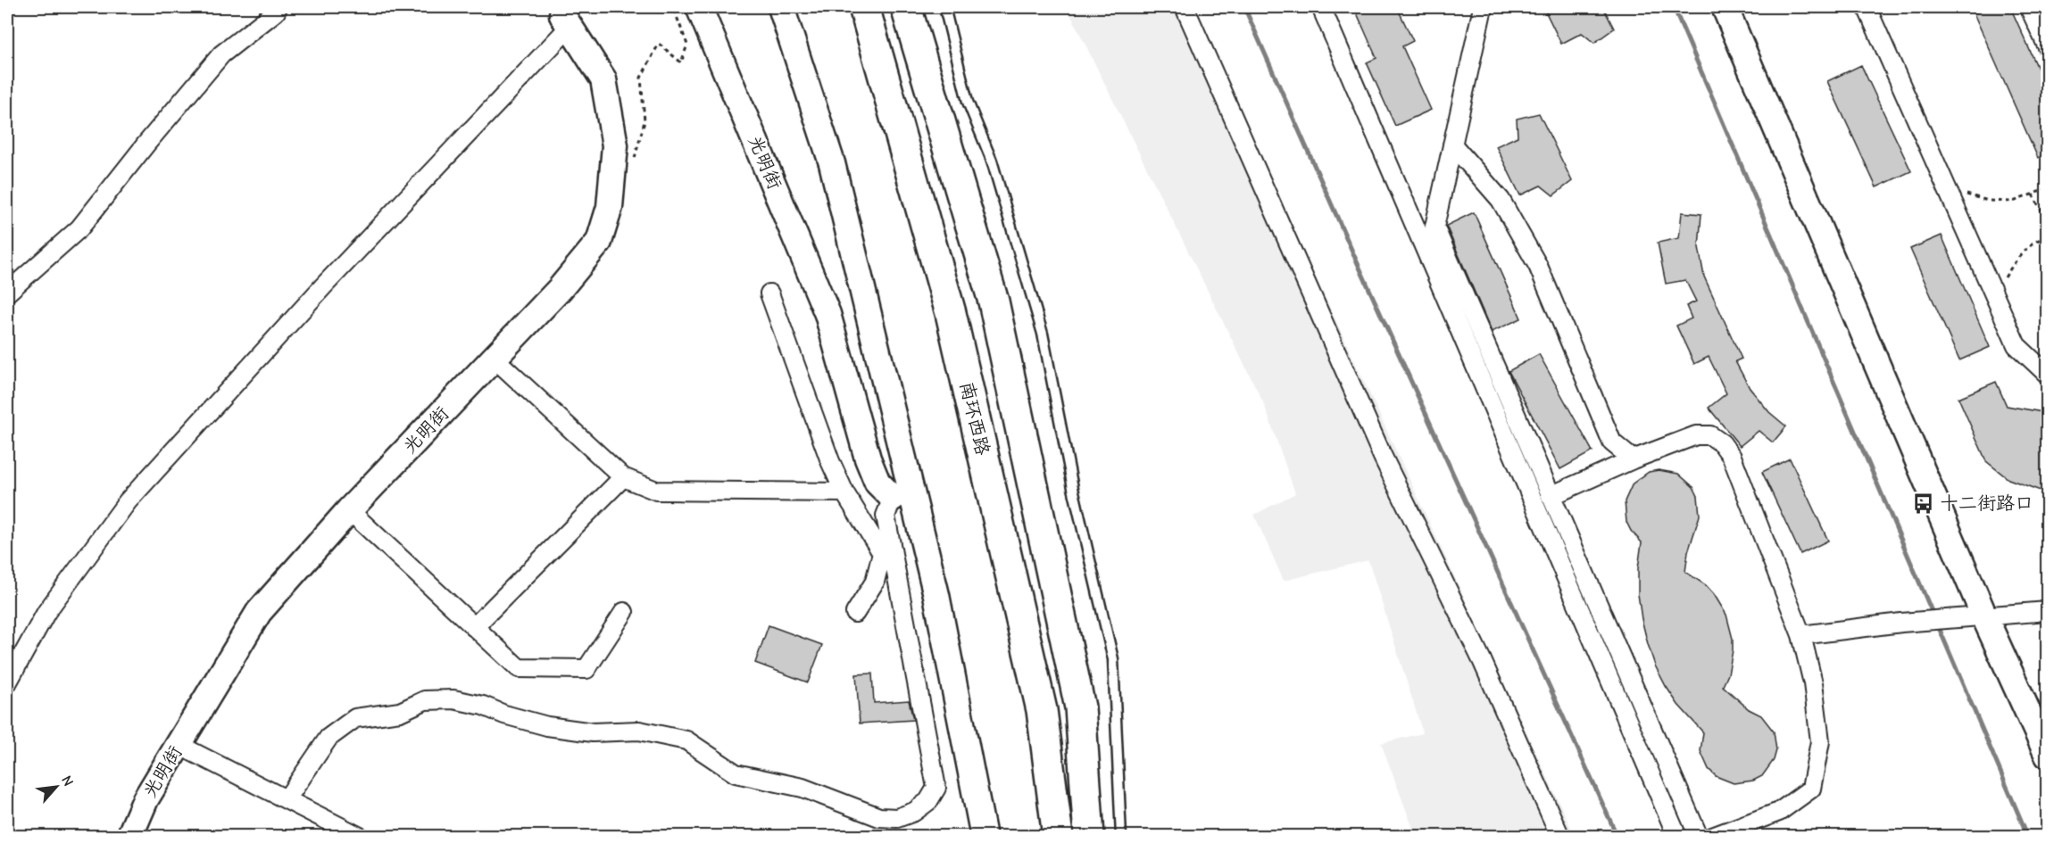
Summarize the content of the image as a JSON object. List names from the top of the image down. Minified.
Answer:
{"streets":{"highway":["南环西路"],"street":["光明街"]},"places":{"bus stop":["十二街路口"]},"north":"top right"}
